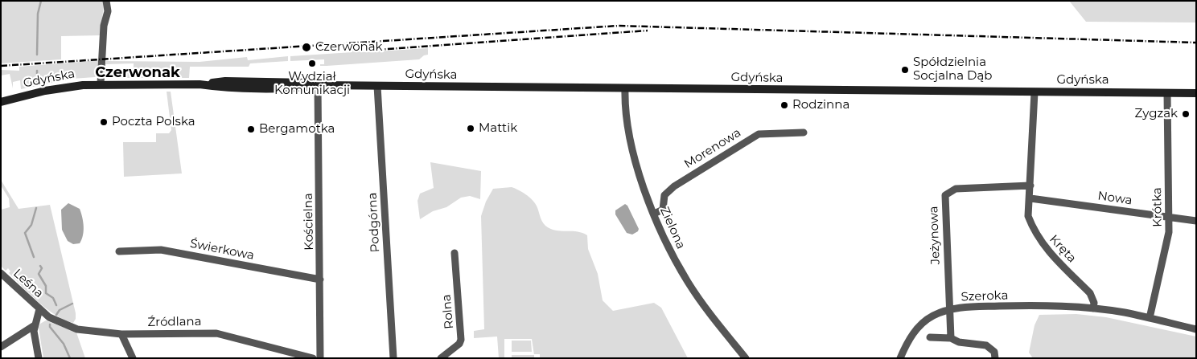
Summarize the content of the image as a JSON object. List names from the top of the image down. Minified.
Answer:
{"streets":{"main road":["Gdyńska"],"street":["Morenowa","Nowa","Krótka","Kościelna","Podgórna","Zielona","Jeżynowa","Kręta","Świerkowa","Leśna","Szeroka","Rolna","Źródlana"]},"crossings":[["Gdyńska","Krótka"],["Gdyńska","Kościelna"],["Gdyńska","Podgórna"],["Gdyńska","Zielona"],["Gdyńska","Kręta"],["Morenowa","Zielona"],["Nowa","Krótka"],["Nowa","Kręta"],["Kościelna","Świerkowa"],["Jeżynowa","Kręta"],["Jeżynowa","Szeroka"],["Kręta","Szeroka"],["Leśna","Źródlana"]],"districts":["Czerwonak"],"places":["Czerwonak","Wydział Komunikacji","Spółdzielnia Socjalna Dąb","Rodzinna","Zygzak","Poczta Polska","Mattik","Bergamotka"]}
